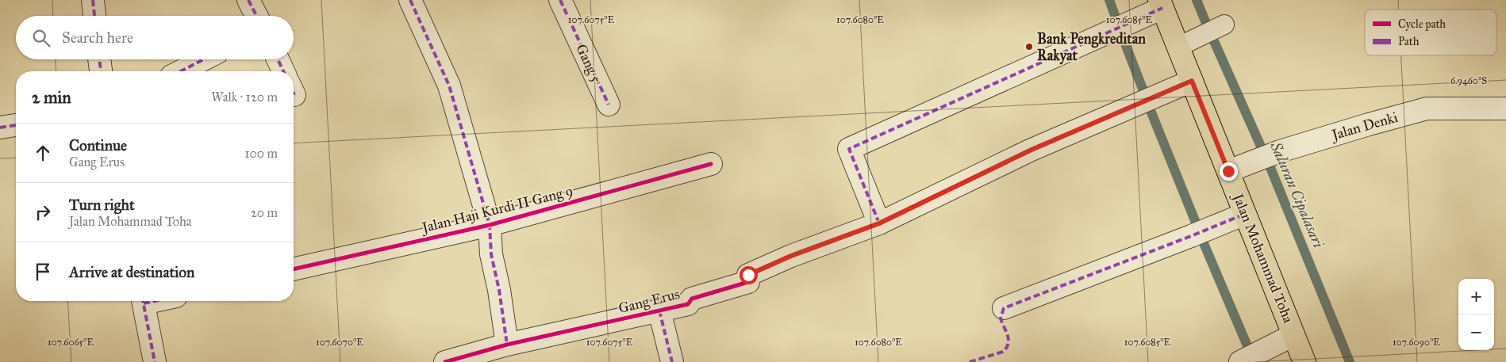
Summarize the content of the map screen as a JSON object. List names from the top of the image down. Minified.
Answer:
{"streets":{"main road":["Jalan Mohammad Toha"],"street":["Gang 5","Jalan Denki","Jalan Haji Kurdi II Gang 9","Gang Erus"]},"crossings":[["Jalan Denki","Jalan Mohammad Toha"],["Jalan Mohammad Toha","Gang Erus"]],"water":["Saluran Cipalasari"],"places":["Bank Pengkreditan Rakyat"],"legend":["Cycle path","Path"],"page":{"search":"Search here","heading":["2 min","Walk · 120 m"],"list":[["Continue","Gang Erus","100 m"],["Turn right","Jalan Mohammad Toha","20 m"],"Arrive at destination"],"map_buttons":["+","−"]},"coordinates":["107.6075°E","107.6080°E","107.6085°E","6.9460°S","107.6065°E","107.6070°E","107.6090°E"]}
